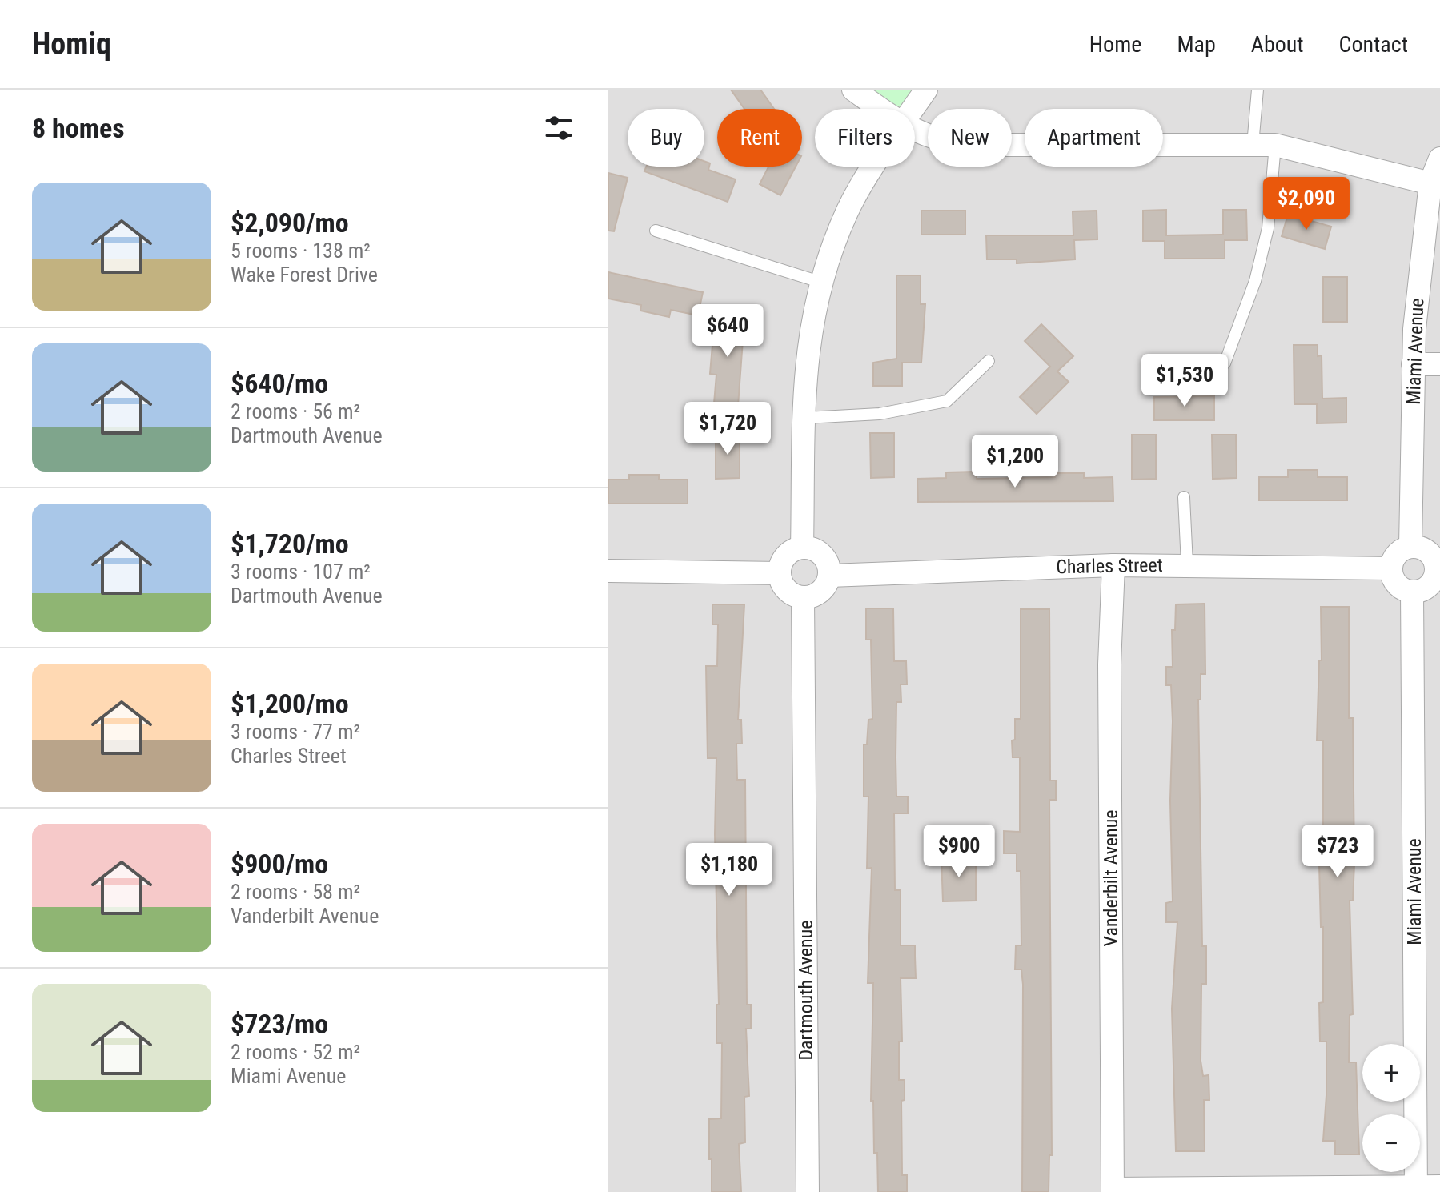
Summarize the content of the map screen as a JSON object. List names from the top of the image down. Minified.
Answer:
{"streets":{"street":["Miami Avenue","Charles Street","Vanderbilt Avenue","Dartmouth Avenue"]},"crossings":[["Miami Avenue","Charles Street"],["Charles Street","Vanderbilt Avenue"],["Charles Street","Dartmouth Avenue"]],"page":{"header":"Homiq","nav":["Home","Map","About","Contact"],"heading":"8 homes","chip":["Buy","Rent","Filters","New","Apartment"],"list":[{"name":"$2,090/mo","note":"5 rooms · 138 m² · Wake Forest Drive"},{"name":"$640/mo","note":"2 rooms · 56 m² · Dartmouth Avenue"},{"name":"$1,720/mo","note":"3 rooms · 107 m² · Dartmouth Avenue"},{"name":"$1,200/mo","note":"3 rooms · 77 m² · Charles Street"},{"name":"$900/mo","note":"2 rooms · 58 m² · Vanderbilt Avenue"},{"name":"$723/mo","note":"2 rooms · 52 m² · Miami Avenue"}],"price":["$2,090","$640","$1,530","$1,720","$1,200","$900","$723","$1,180"],"map_buttons":["+","−"]}}
